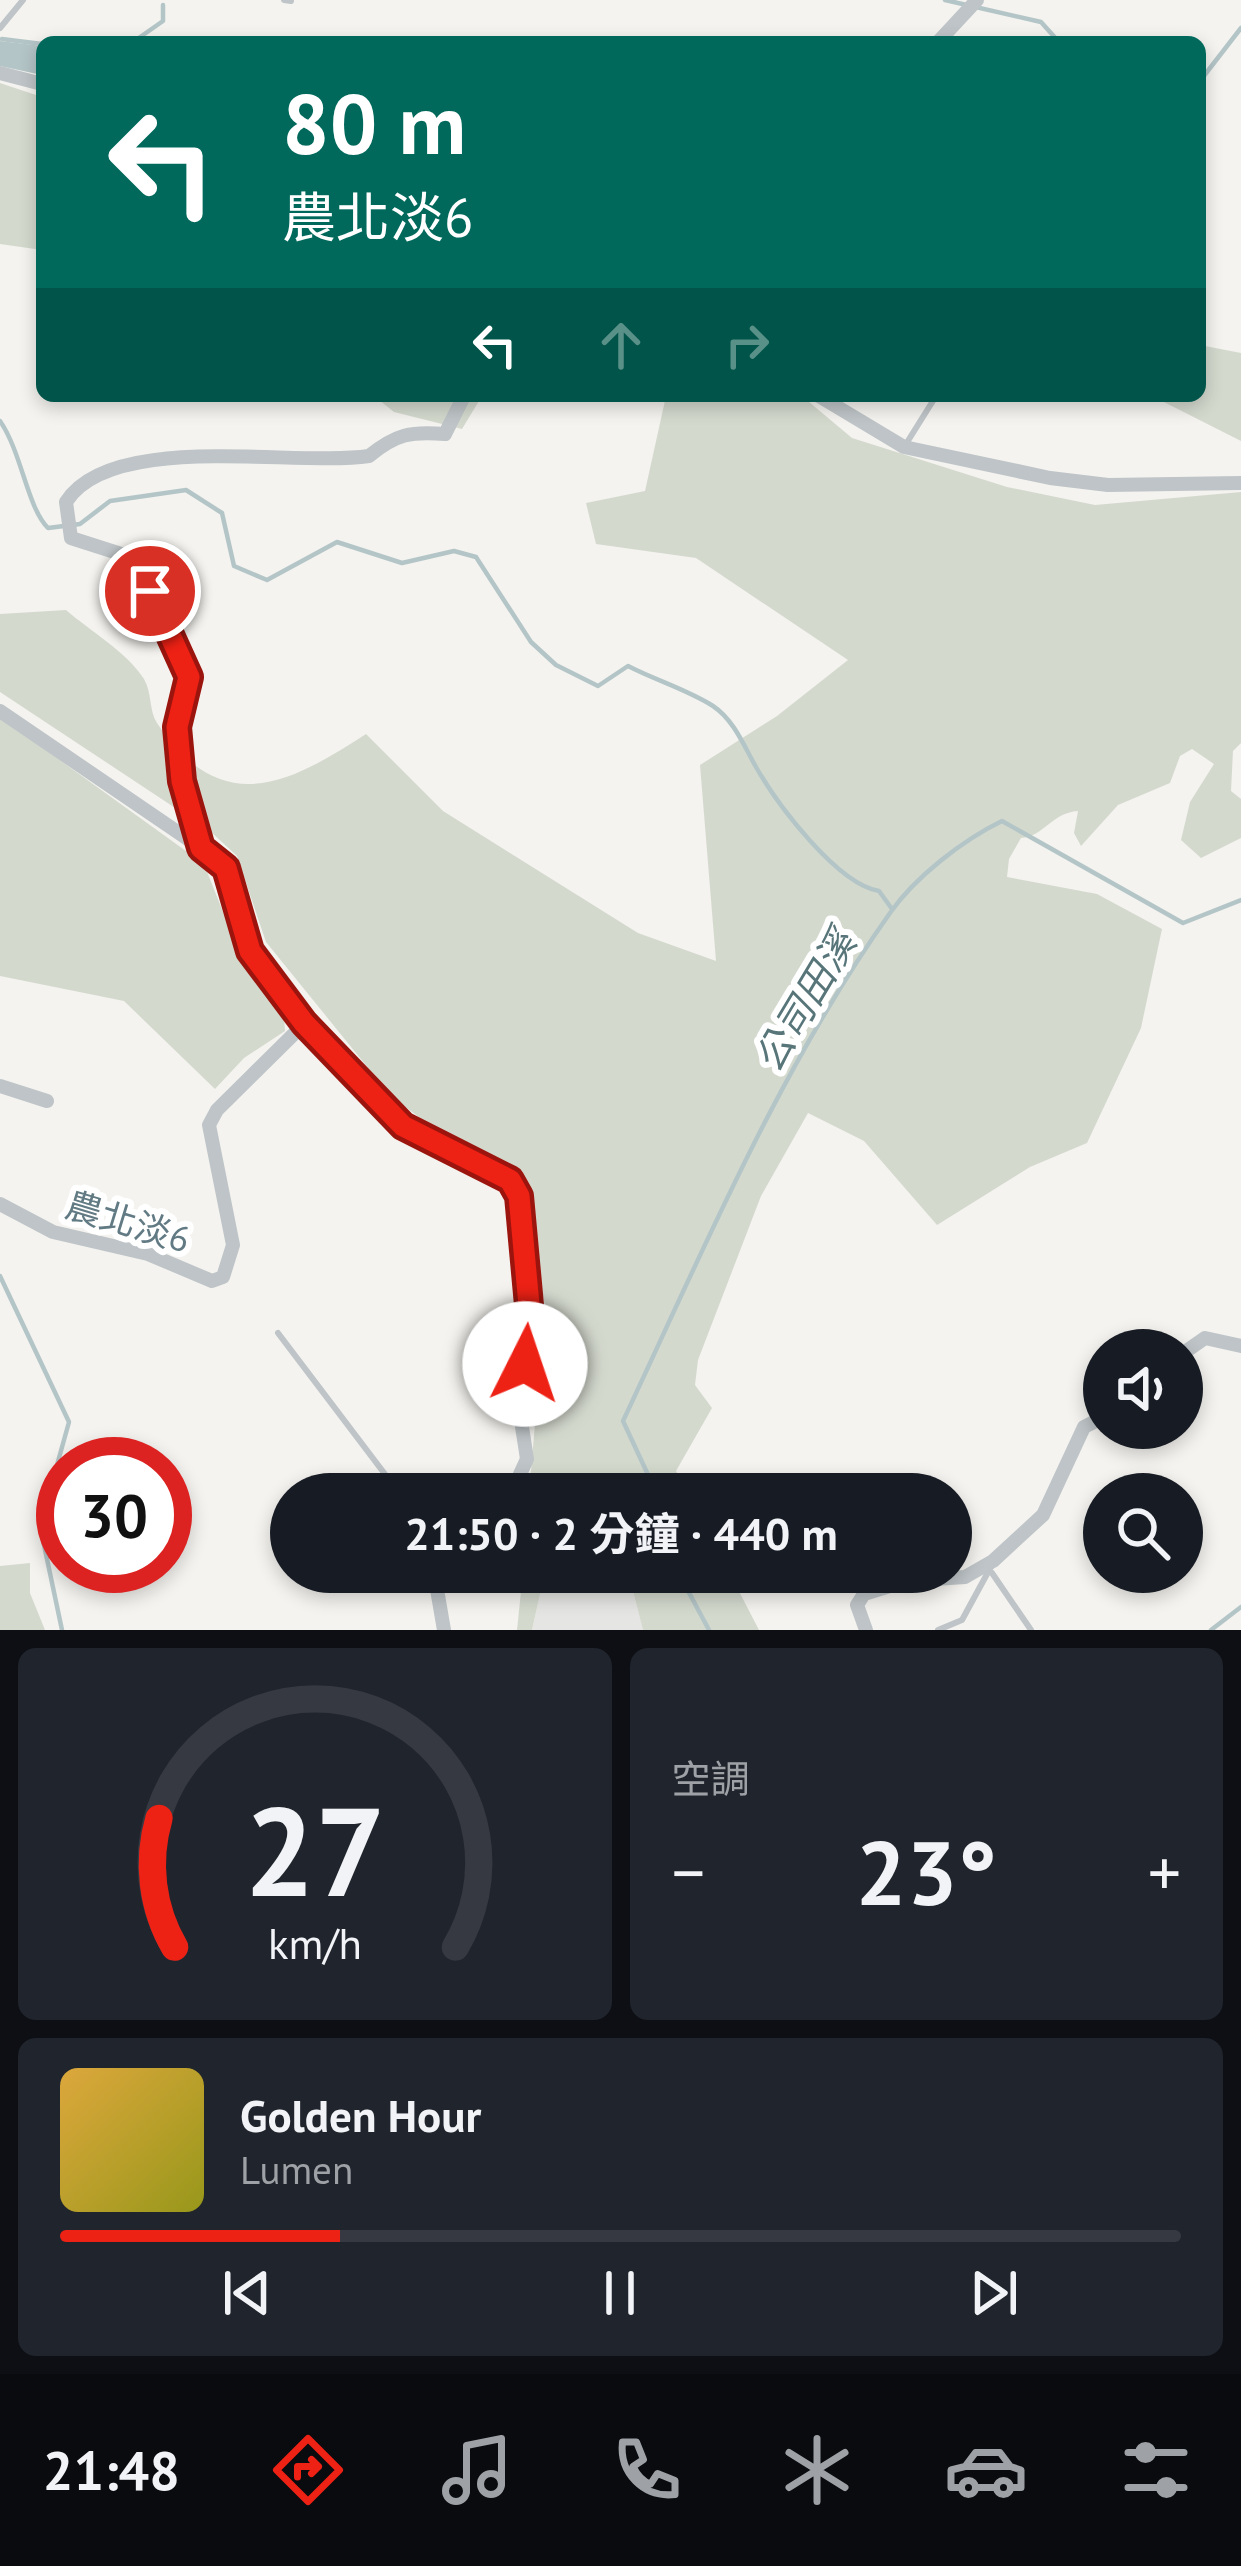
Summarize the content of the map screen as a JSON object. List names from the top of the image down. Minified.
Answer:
{"streets":{"street":["農北淡6"]},"water":["公司田溪"],"page":{"turn":["80 m","農北淡6"],"limit":"30","trip":"21:50 · 2 分鐘 · 440 m","tile":"空調","heat":["−","23°","+"],"song":["Golden Hour","Lumen"],"tabs":"21:48","gauge":["27","km/h"]}}
